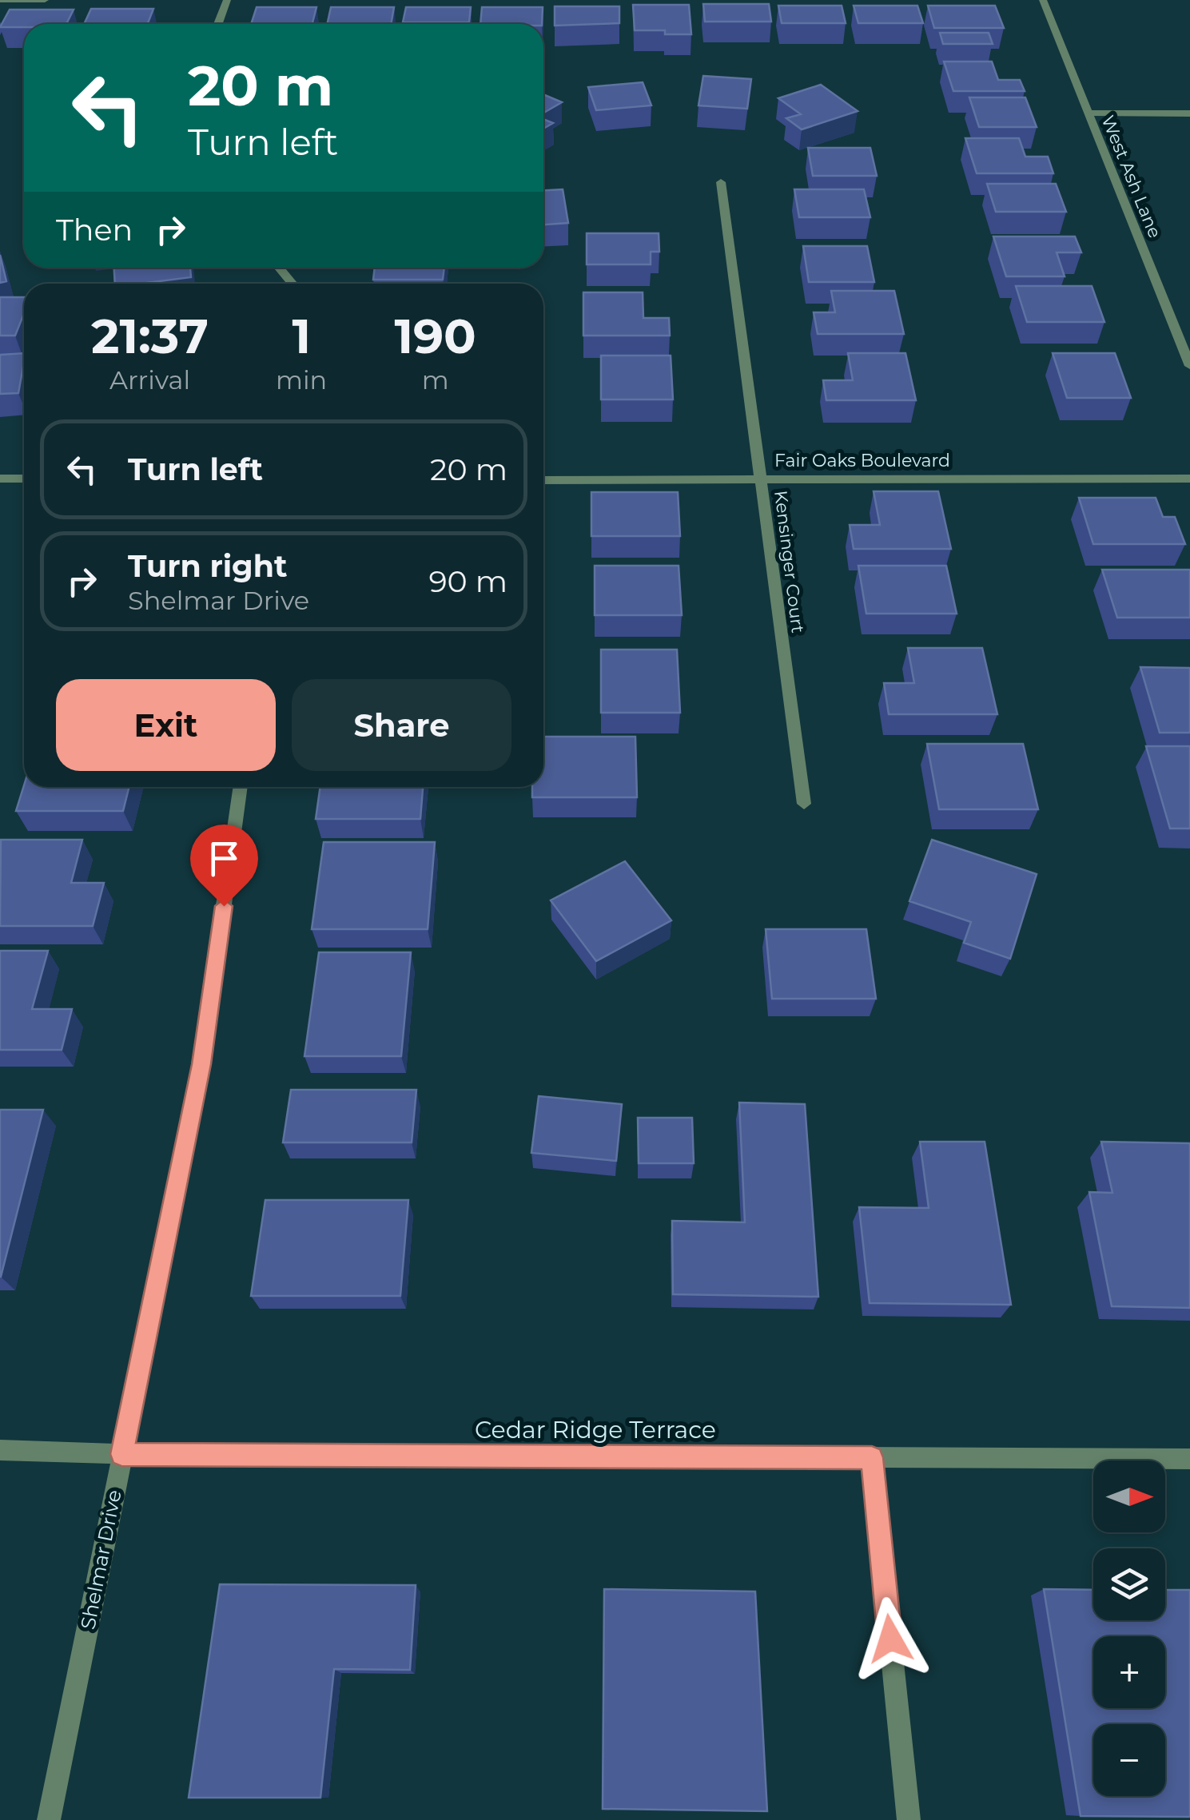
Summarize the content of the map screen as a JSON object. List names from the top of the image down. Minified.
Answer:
{"streets":{"street":["West Ash Lane","Fair Oaks Boulevard","Kensinger Court","Cedar Ridge Terrace","Shelmar Drive"]},"crossings":[["Fair Oaks Boulevard","Kensinger Court"],["Cedar Ridge Terrace","Shelmar Drive"]],"north":"right","page":{"turn":["20 m","Turn left"],"then":"Then","eta":["21:37","Arrival","1","min","190","m"],"list":[{"name":"Turn left","value":"20 m"},{"name":"Turn right","note":"Shelmar Drive","value":"90 m"}],"buttons":["Exit","Share"],"map_buttons":["+","−"]}}
